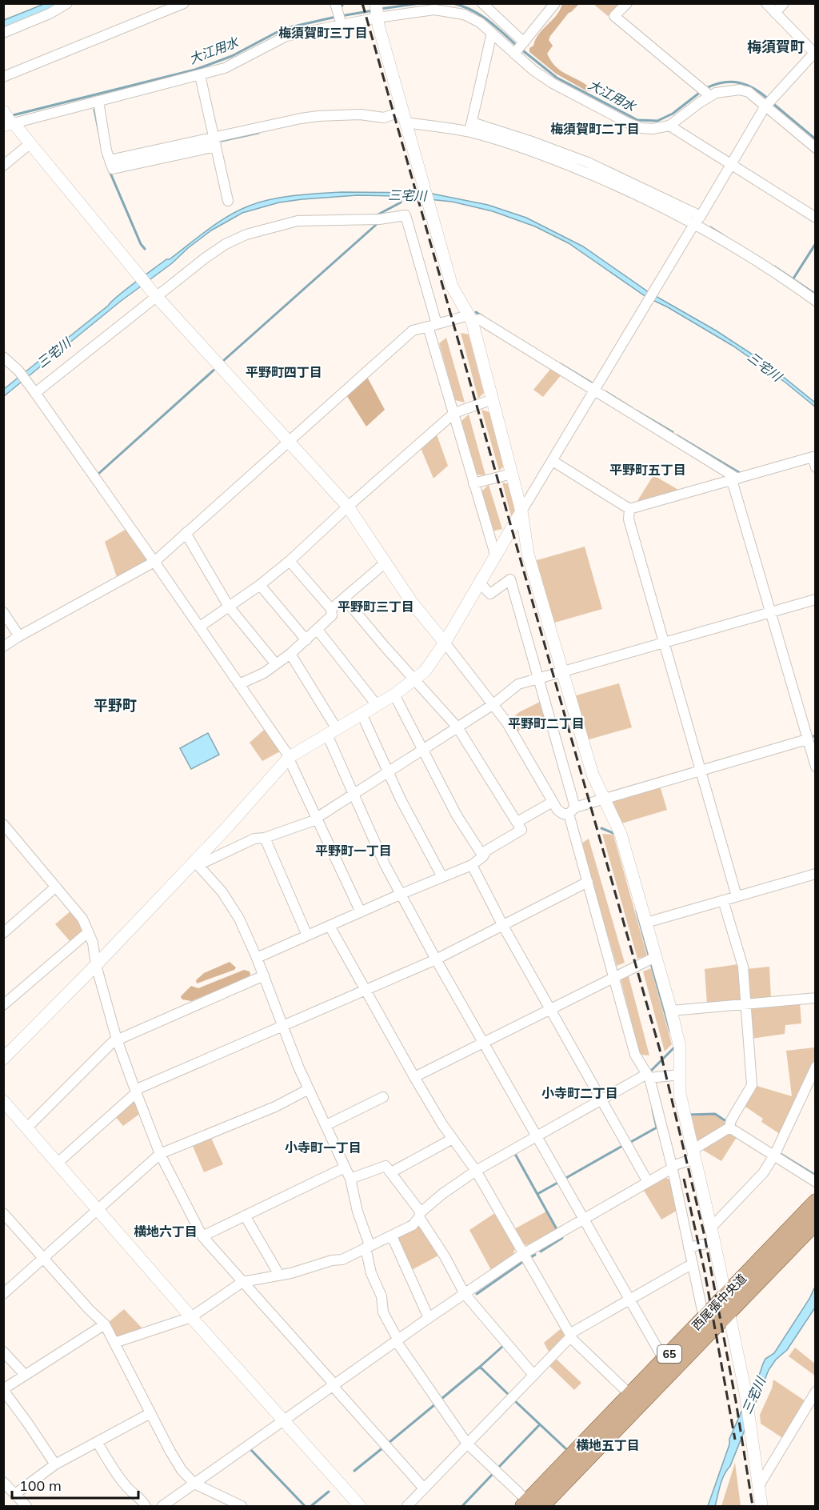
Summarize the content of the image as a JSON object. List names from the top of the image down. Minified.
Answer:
{"streets":{"main road":["西尾張中央道","65"]},"districts":["梅須賀町三丁目","梅須賀町","梅須賀町二丁目","平野町四丁目","平野町五丁目","平野町三丁目","平野町","平野町二丁目","平野町一丁目","小寺町二丁目","小寺町一丁目","横地六丁目","横地五丁目"],"water":["大江用水","三宅川"],"scale_bar":"100 m"}
